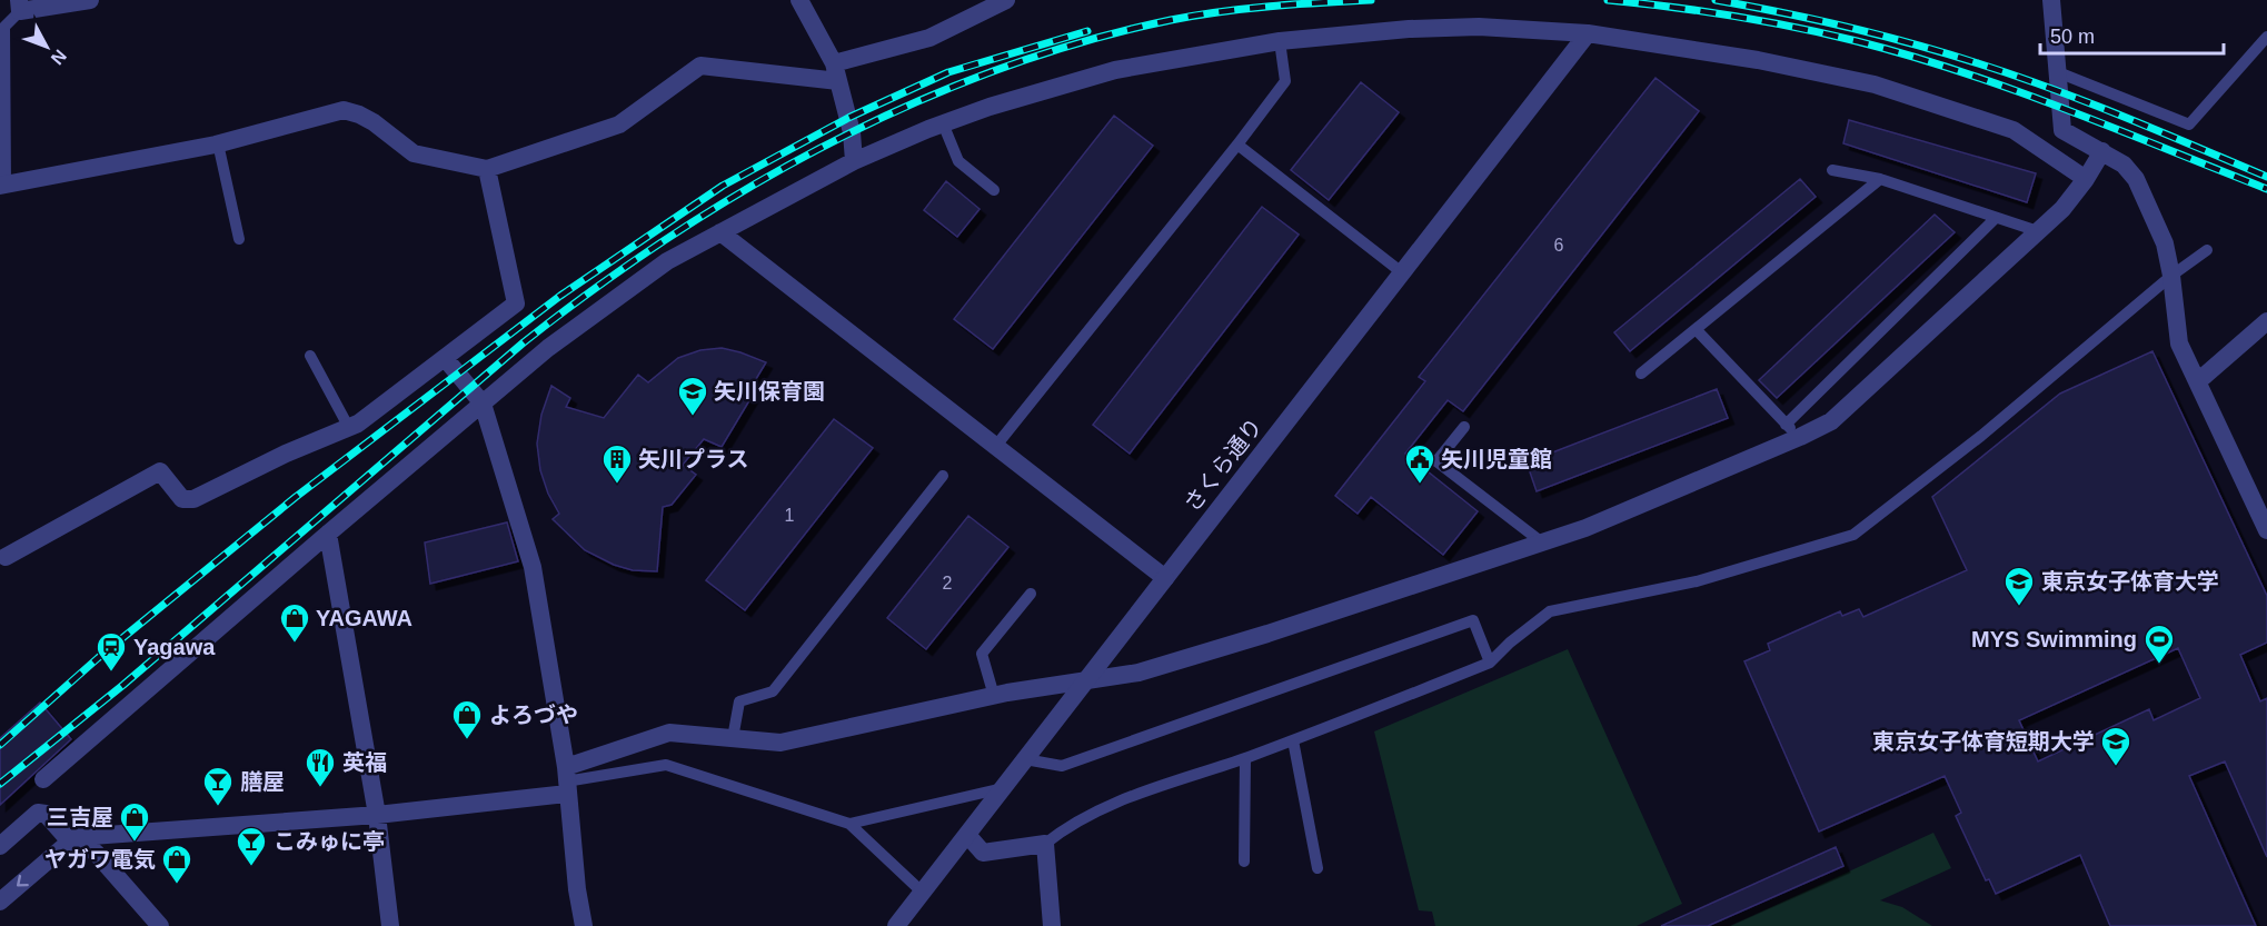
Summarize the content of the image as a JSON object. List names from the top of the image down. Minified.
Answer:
{"streets":{"street":["さくら通り"]},"places":{"school or university":["矢川保育園","東京女子体育大学","東京女子体育短期大学"],"building":["矢川プラス"],"public building":["矢川児童館"],"shop":["YAGAWA","よろづや","三吉屋","ヤガワ電気"],"sports":["MYS Swimming"],"station":["Yagawa"],"restaurant":["英福"],"bar":["膳屋","こみゅに亭"]},"house_numbers":["6","1","2"],"scale_bar":"50 m","north":"bottom right"}
